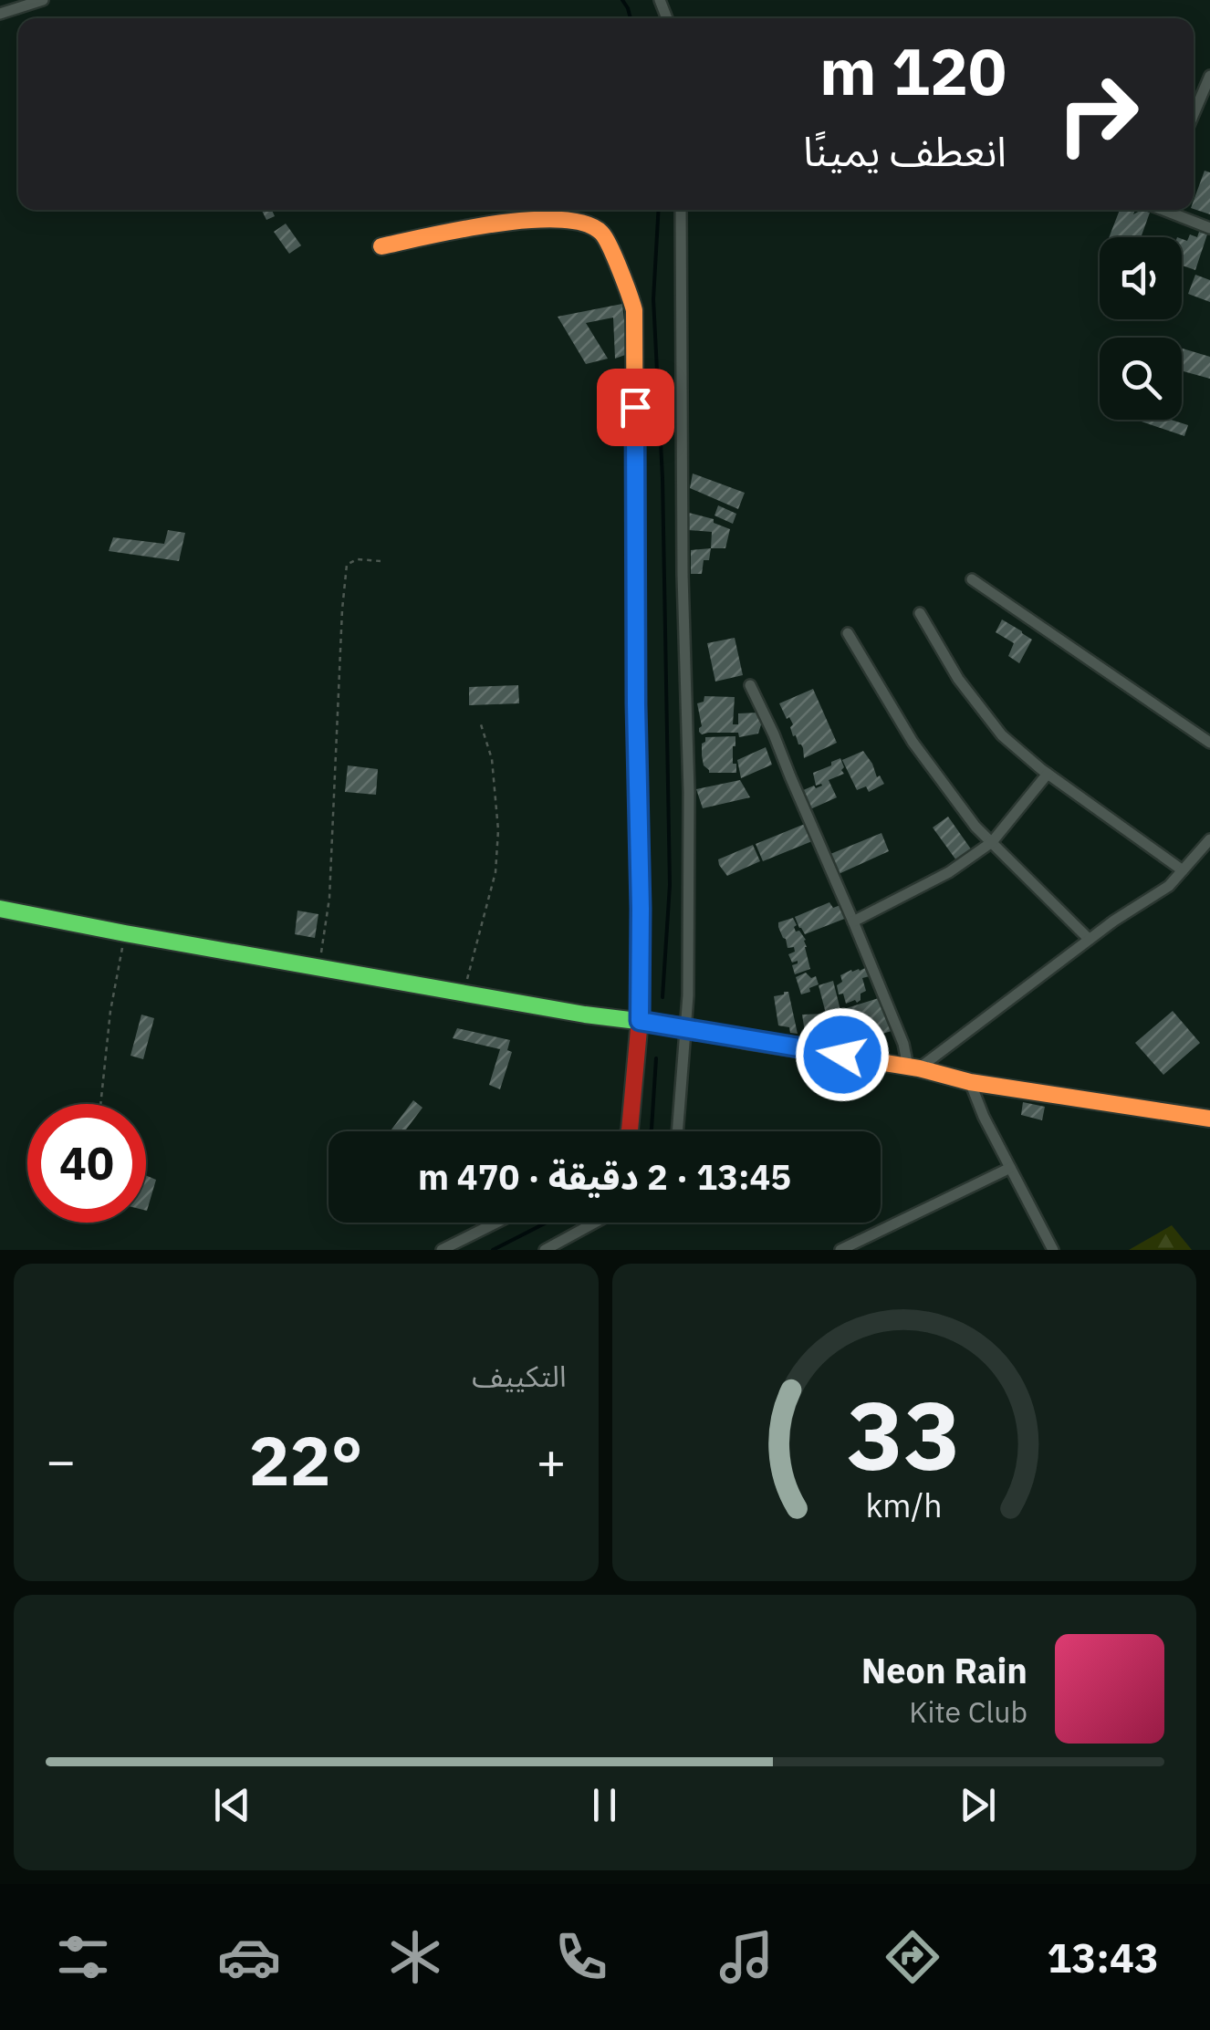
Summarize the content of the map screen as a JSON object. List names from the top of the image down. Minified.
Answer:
{"page":{"turn":["120 m","انعطف يمينًا"],"limit":"40","trip":"13:45 · 2 دقيقة · 470 m","tile":"التكييف","heat":["−","22°","+"],"song":["Neon Rain","Kite Club"],"tabs":"13:43","gauge":["33","km/h"]}}
